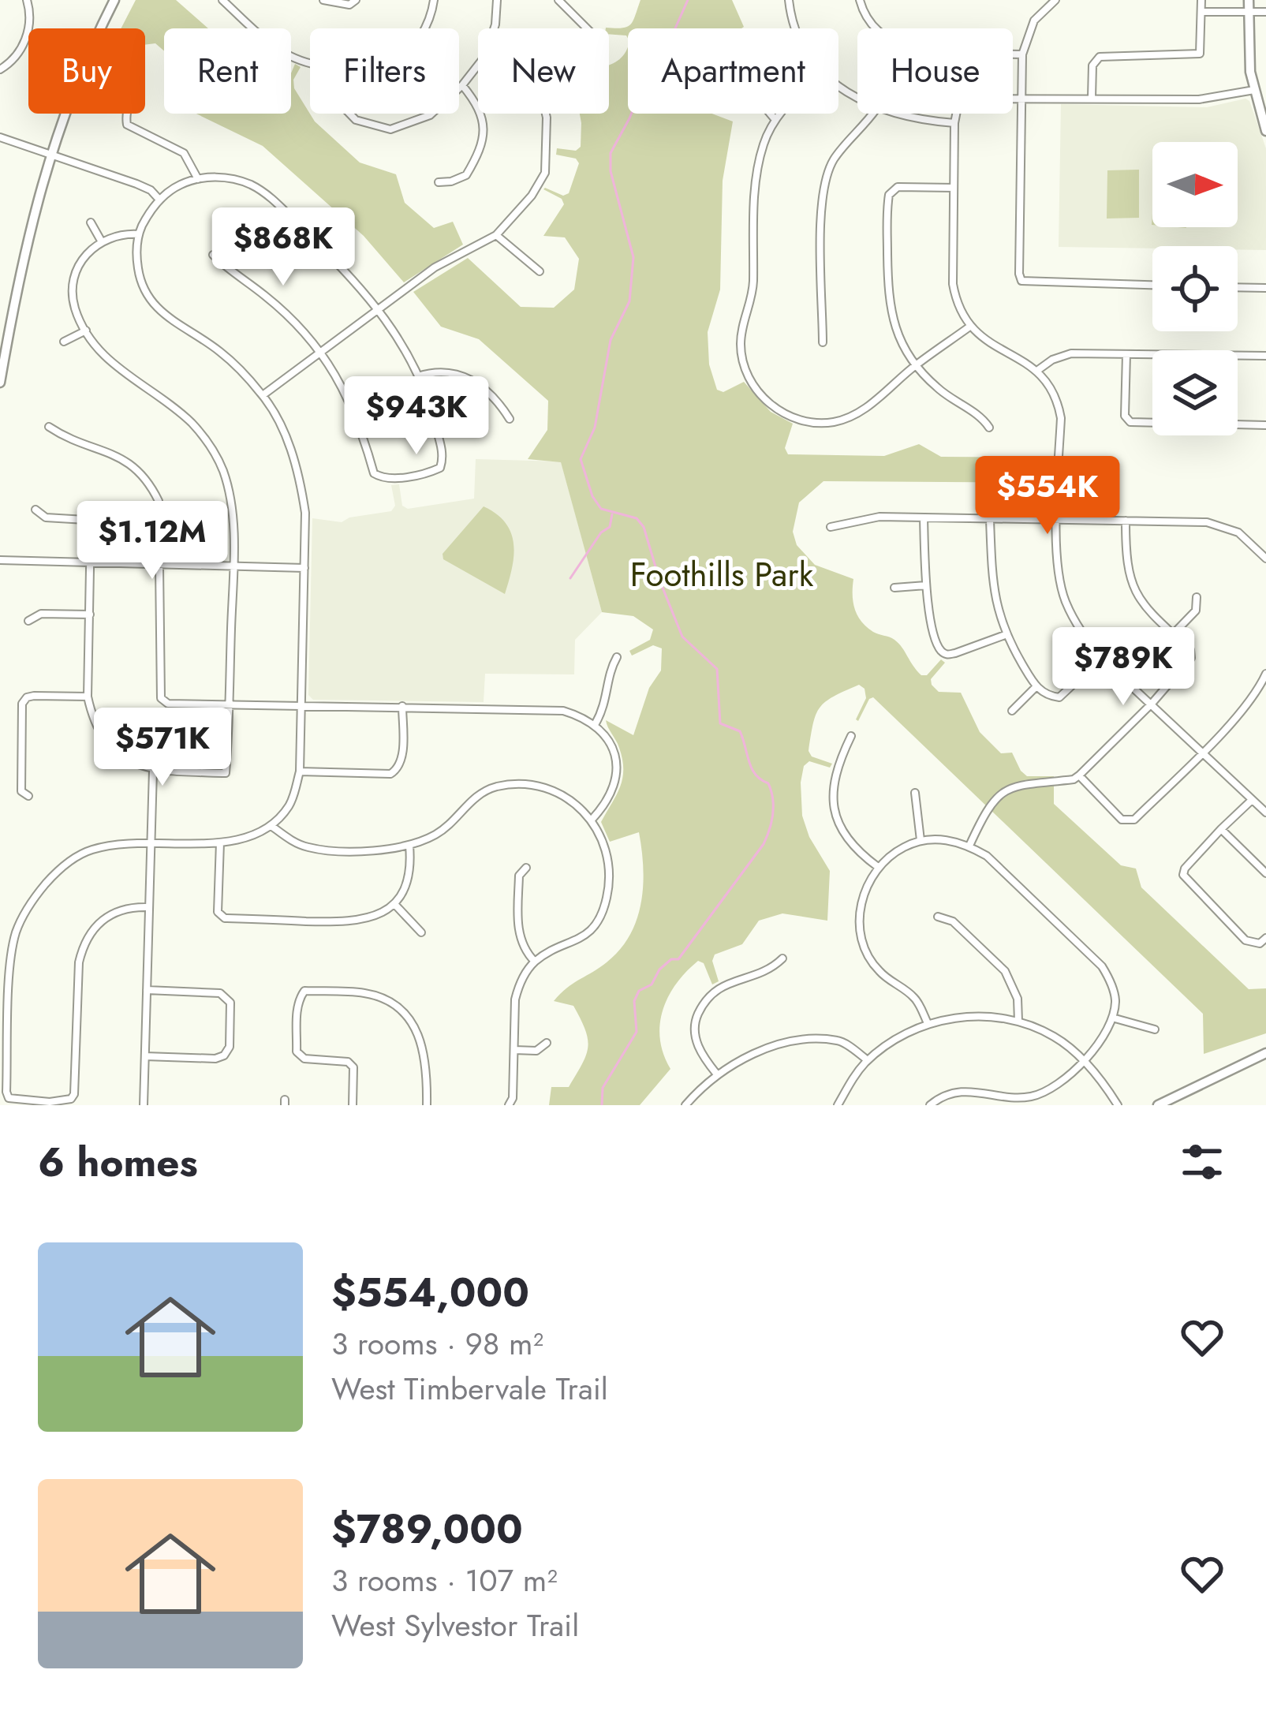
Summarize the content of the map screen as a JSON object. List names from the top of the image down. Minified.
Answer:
{"parks":["Foothills Park"],"north":"right","page":{"chip":["Buy","Rent","Filters","New","Apartment","House"],"price":["$868K","$943K","$554K","$1.12M","$789K","$571K"],"heading":"6 homes","list":[{"name":"$554,000","note":"3 rooms · 98 m² · West Timbervale Trail"},{"name":"$789,000","note":"3 rooms · 107 m² · West Sylvestor Trail"}]}}
